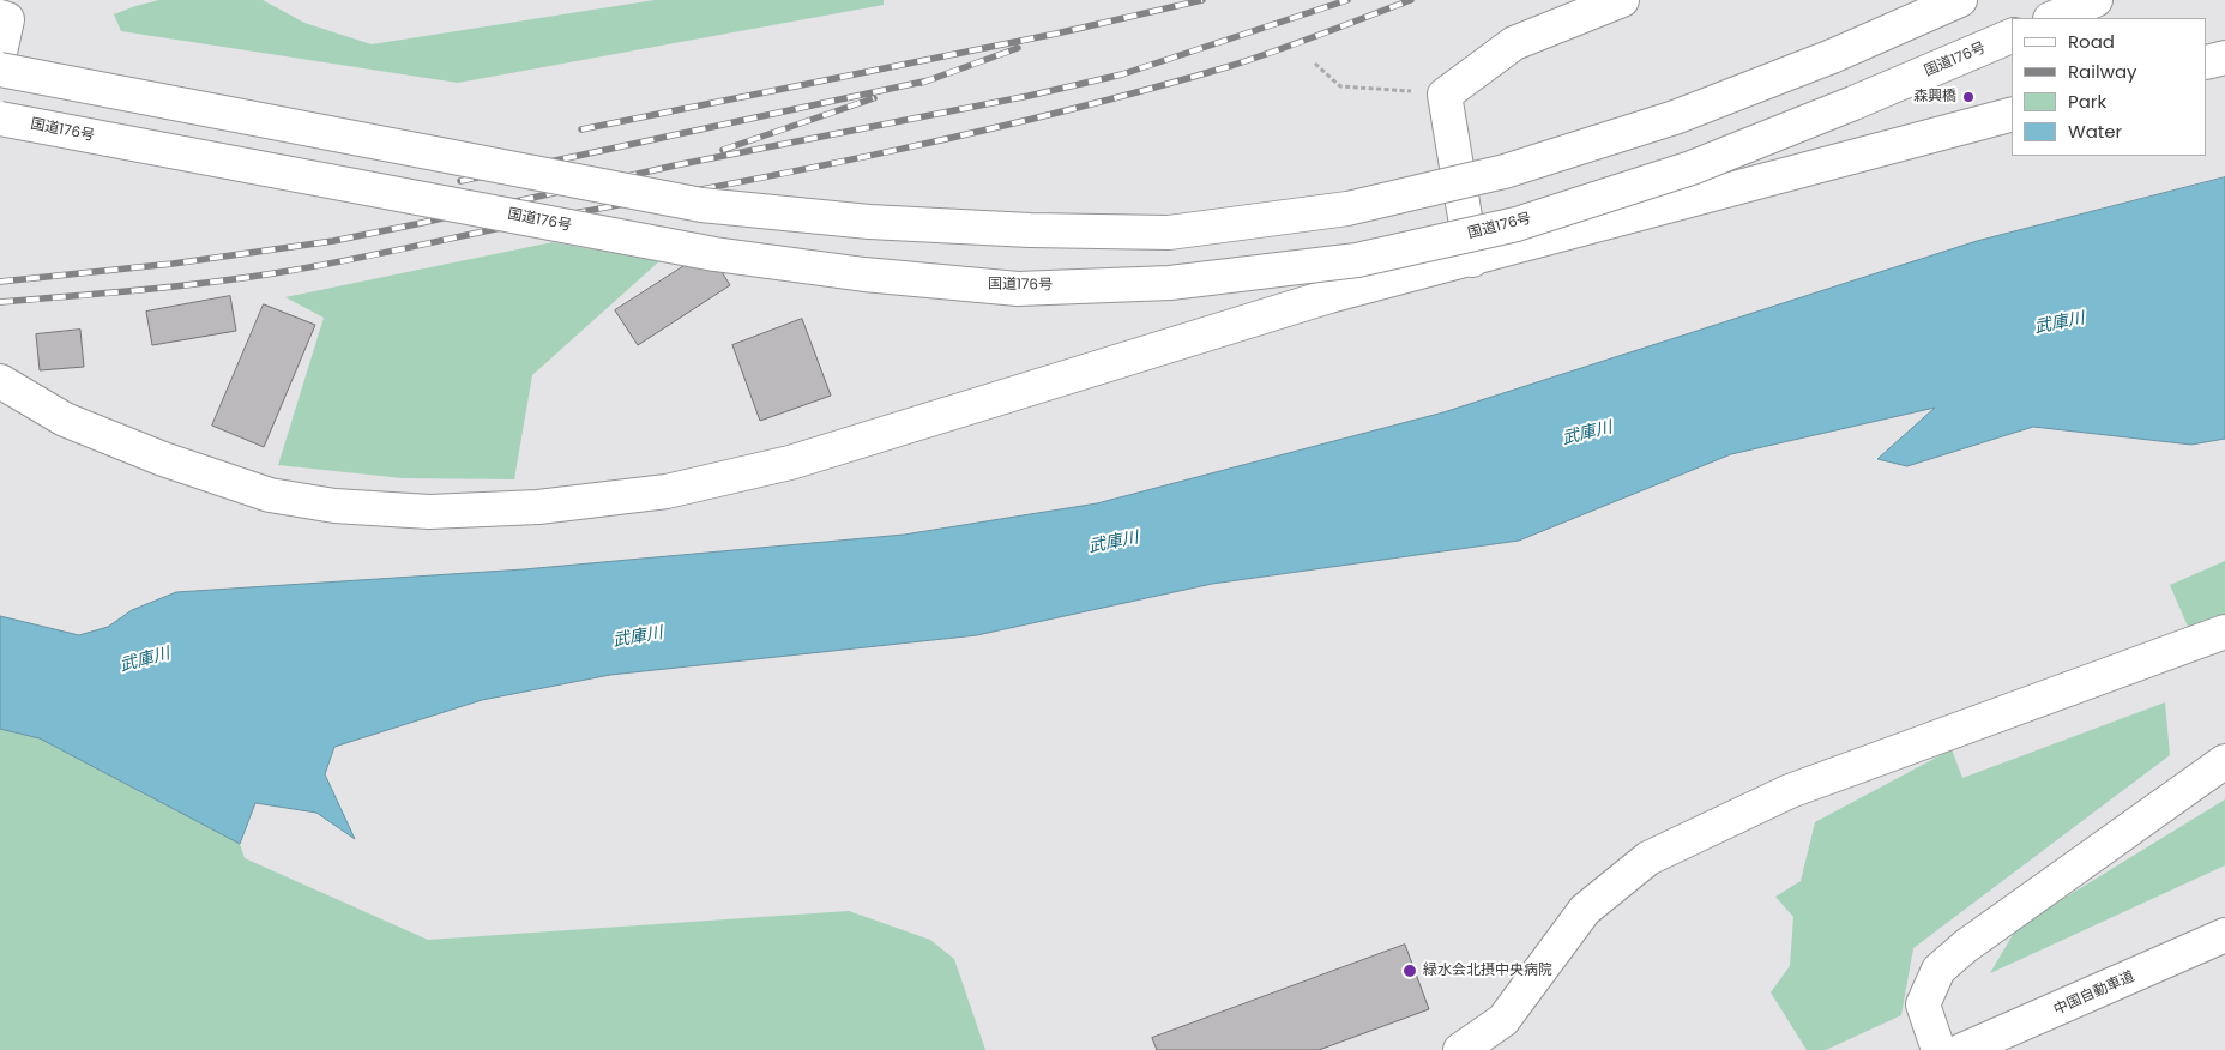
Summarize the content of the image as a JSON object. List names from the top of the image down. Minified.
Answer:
{"streets":{"main road":["国道176号","中国自動車道"]},"water":["武庫川"],"places":["森興橋","緑水会北摂中央病院"],"legend":["Road","Railway","Park","Water"]}
